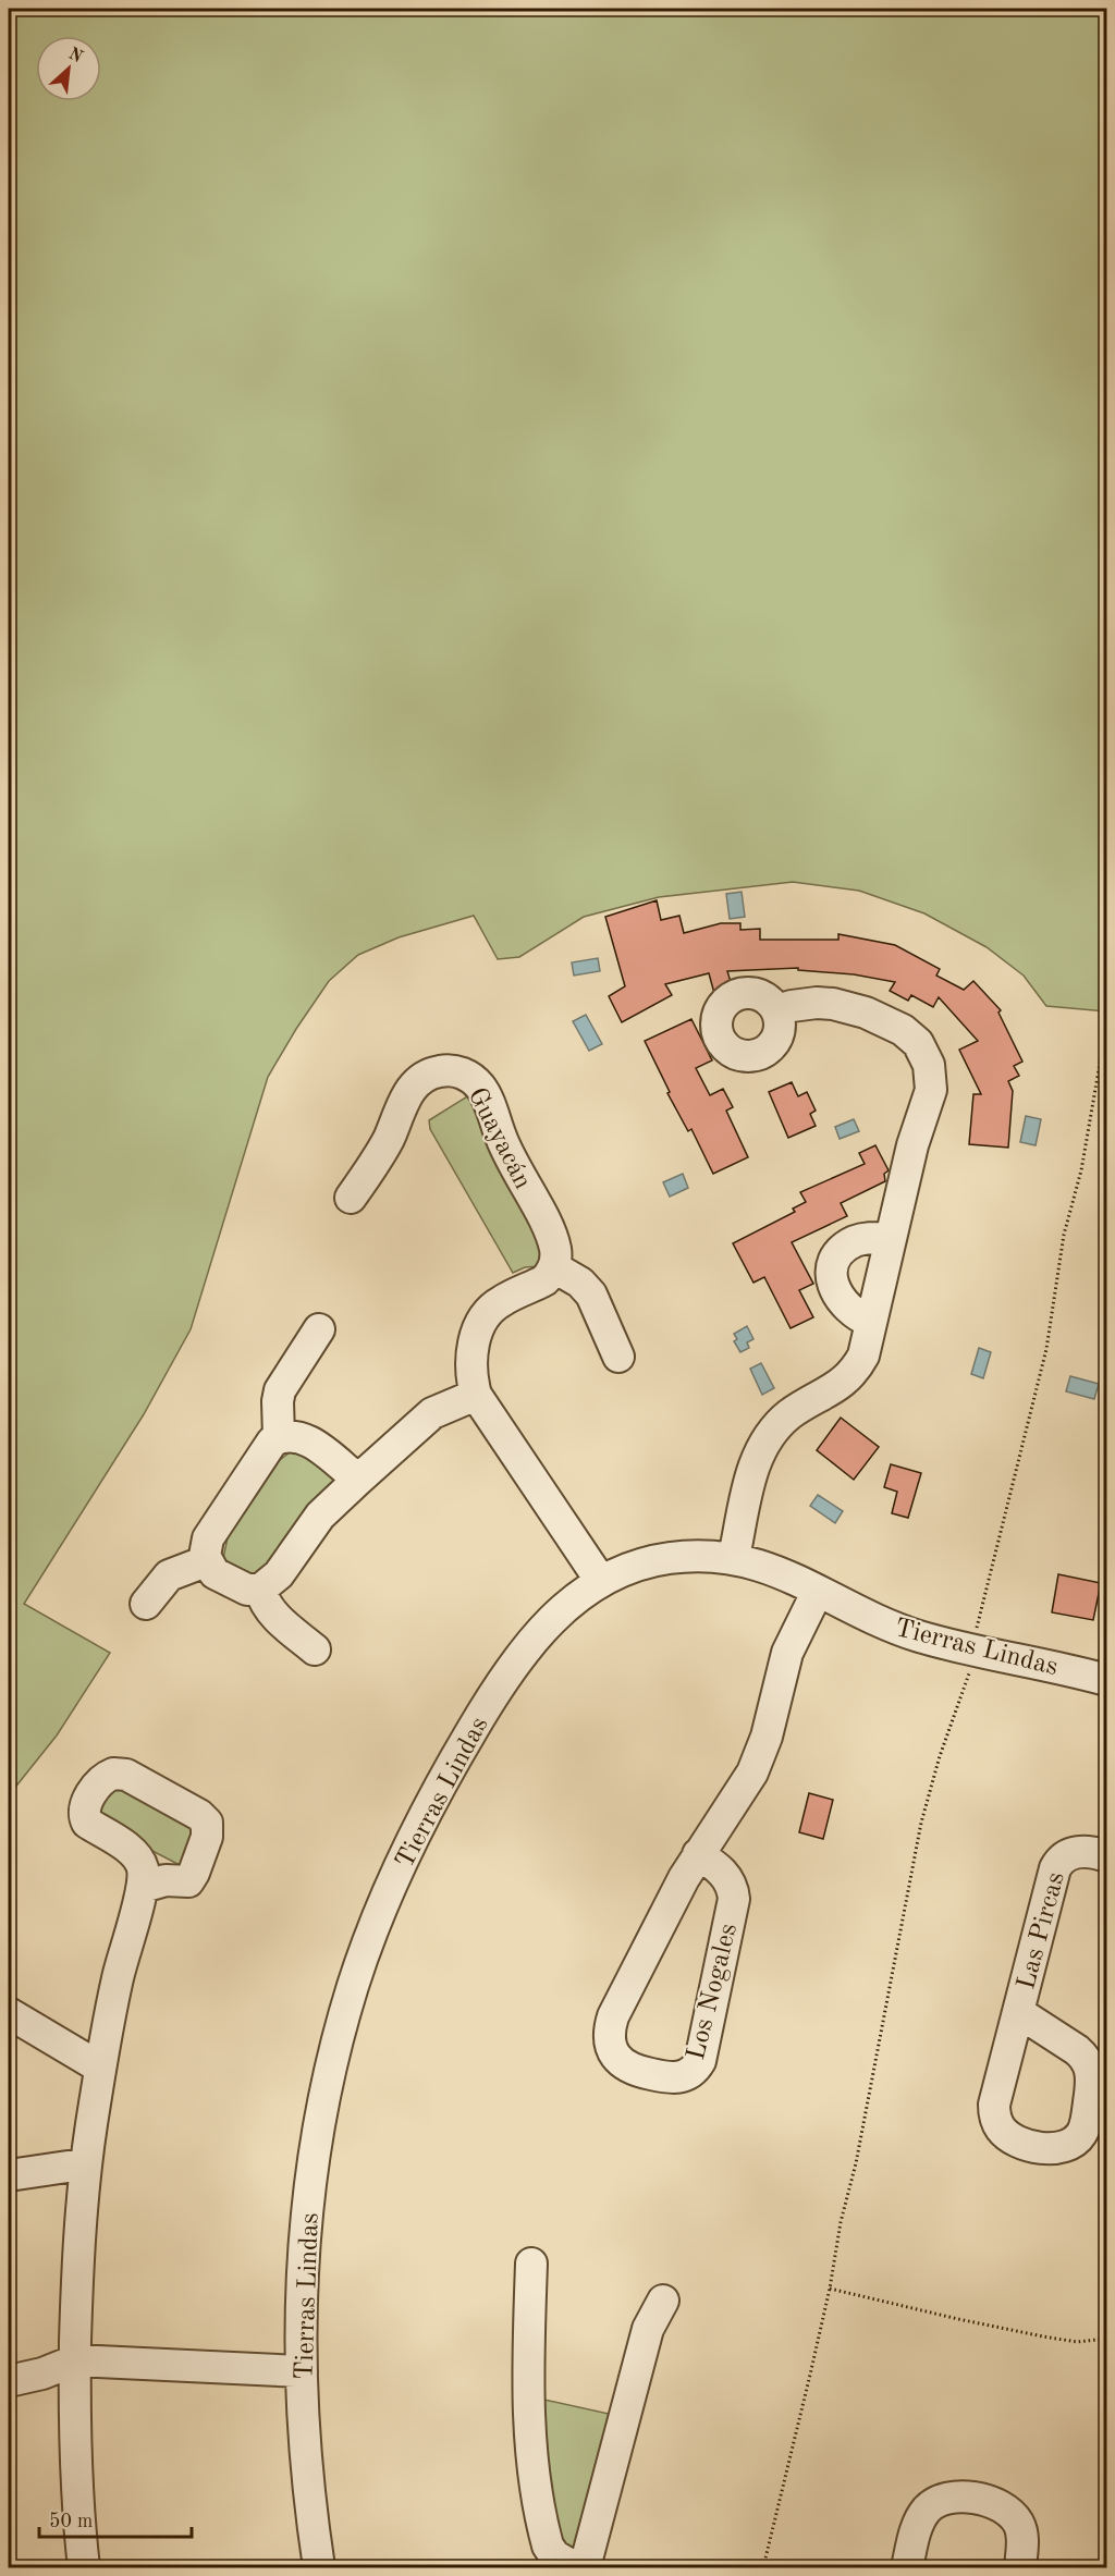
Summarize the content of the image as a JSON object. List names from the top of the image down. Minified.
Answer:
{"streets":{"street":["Guayacán","Tierras Lindas","Las Pircas","Los Nogales"]},"crossings":[["Tierras Lindas","Los Nogales"]],"scale_bar":"50 m","north":"top right"}
